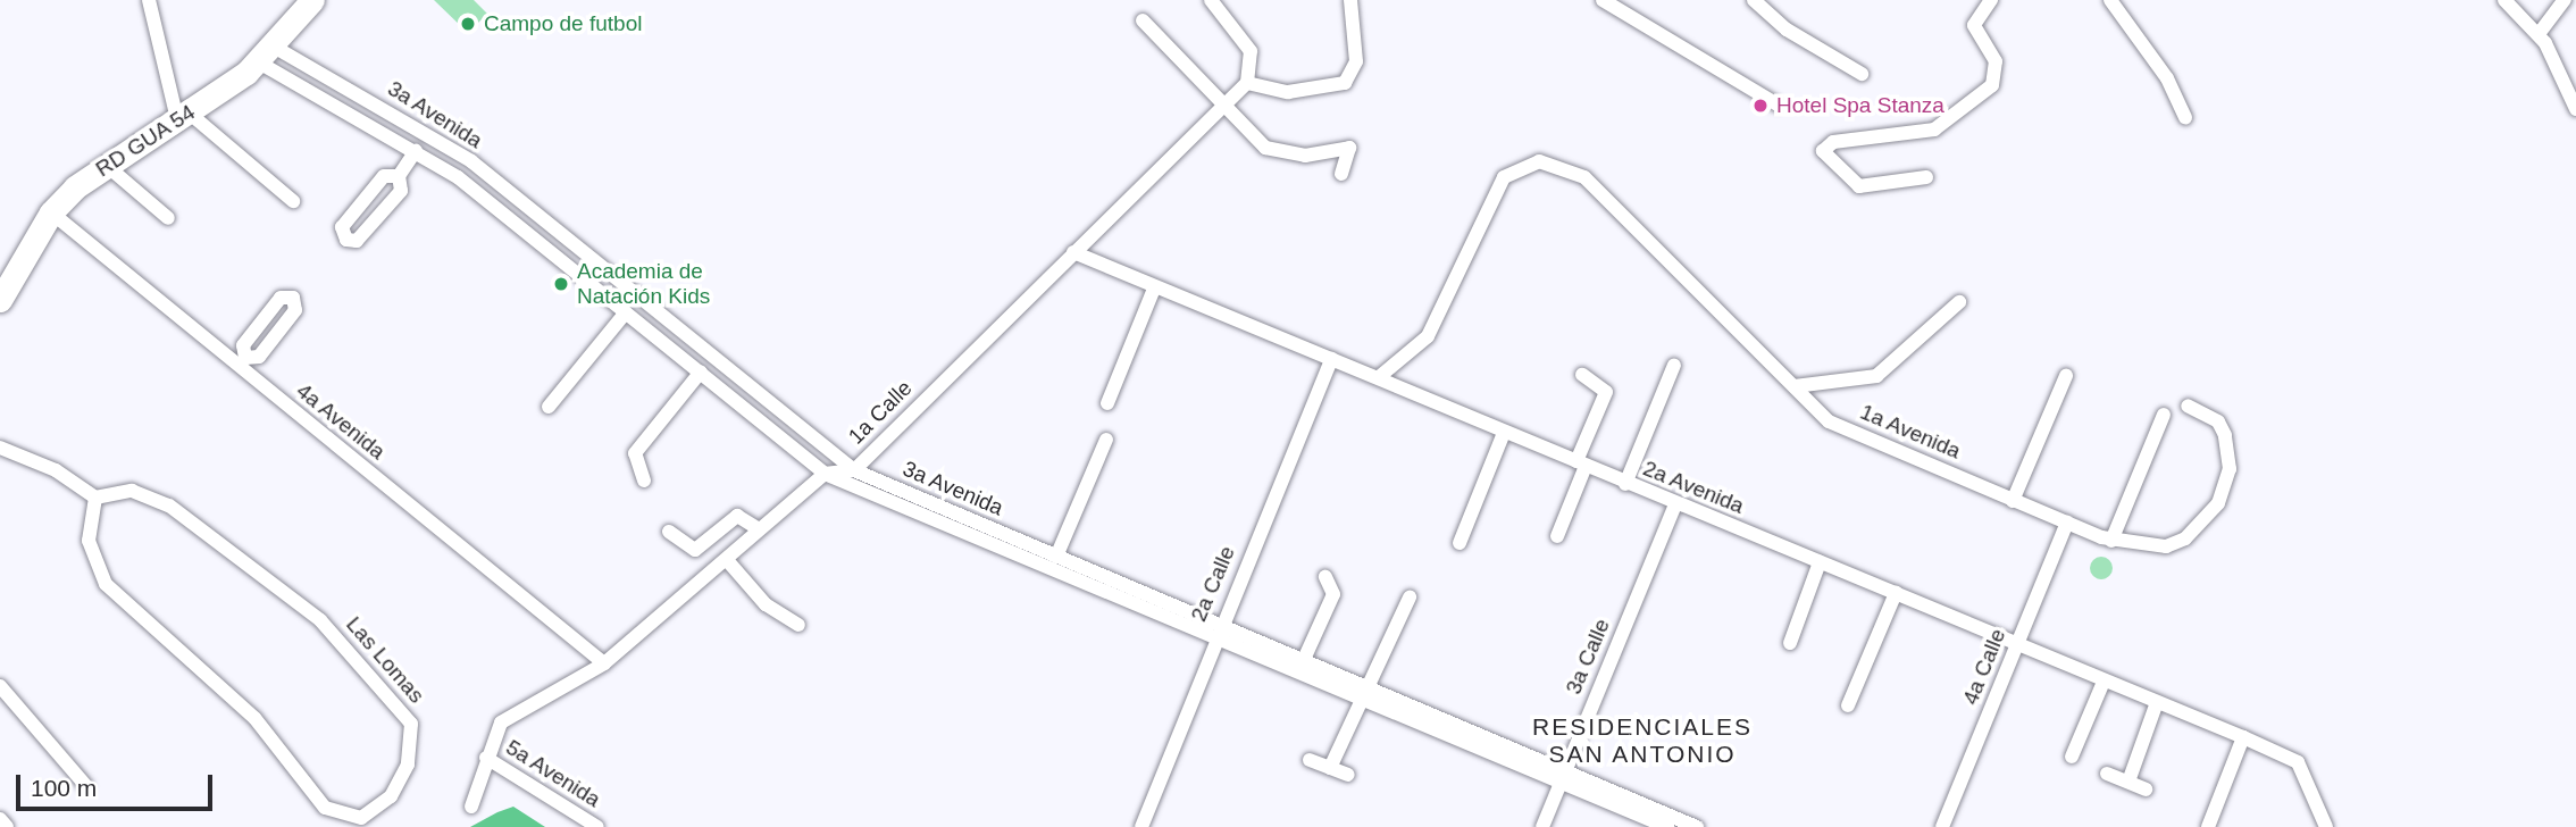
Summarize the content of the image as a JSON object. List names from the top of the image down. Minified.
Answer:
{"streets":{"main road":["RD GUA 54"],"street":["3a Avenida","1a Calle","4a Avenida","1a Avenida","2a Avenida","2a Calle","3a Calle","Las Lomas","4a Calle","5a Avenida"]},"crossings":[["3a Avenida","RD GUA 54"],["3a Avenida","1a Calle"],["3a Avenida","2a Calle"],["3a Avenida","3a Calle"],["RD GUA 54","4a Avenida"],["1a Calle","2a Avenida"],["1a Avenida","2a Avenida"],["1a Avenida","4a Calle"],["2a Avenida","2a Calle"],["2a Avenida","3a Calle"],["2a Avenida","4a Calle"]],"districts":["RESIDENCIALES SAN ANTONIO"],"places":["Campo de futbol","Hotel Spa Stanza","Academia de Natación Kids"],"scale_bar":"100 m"}
